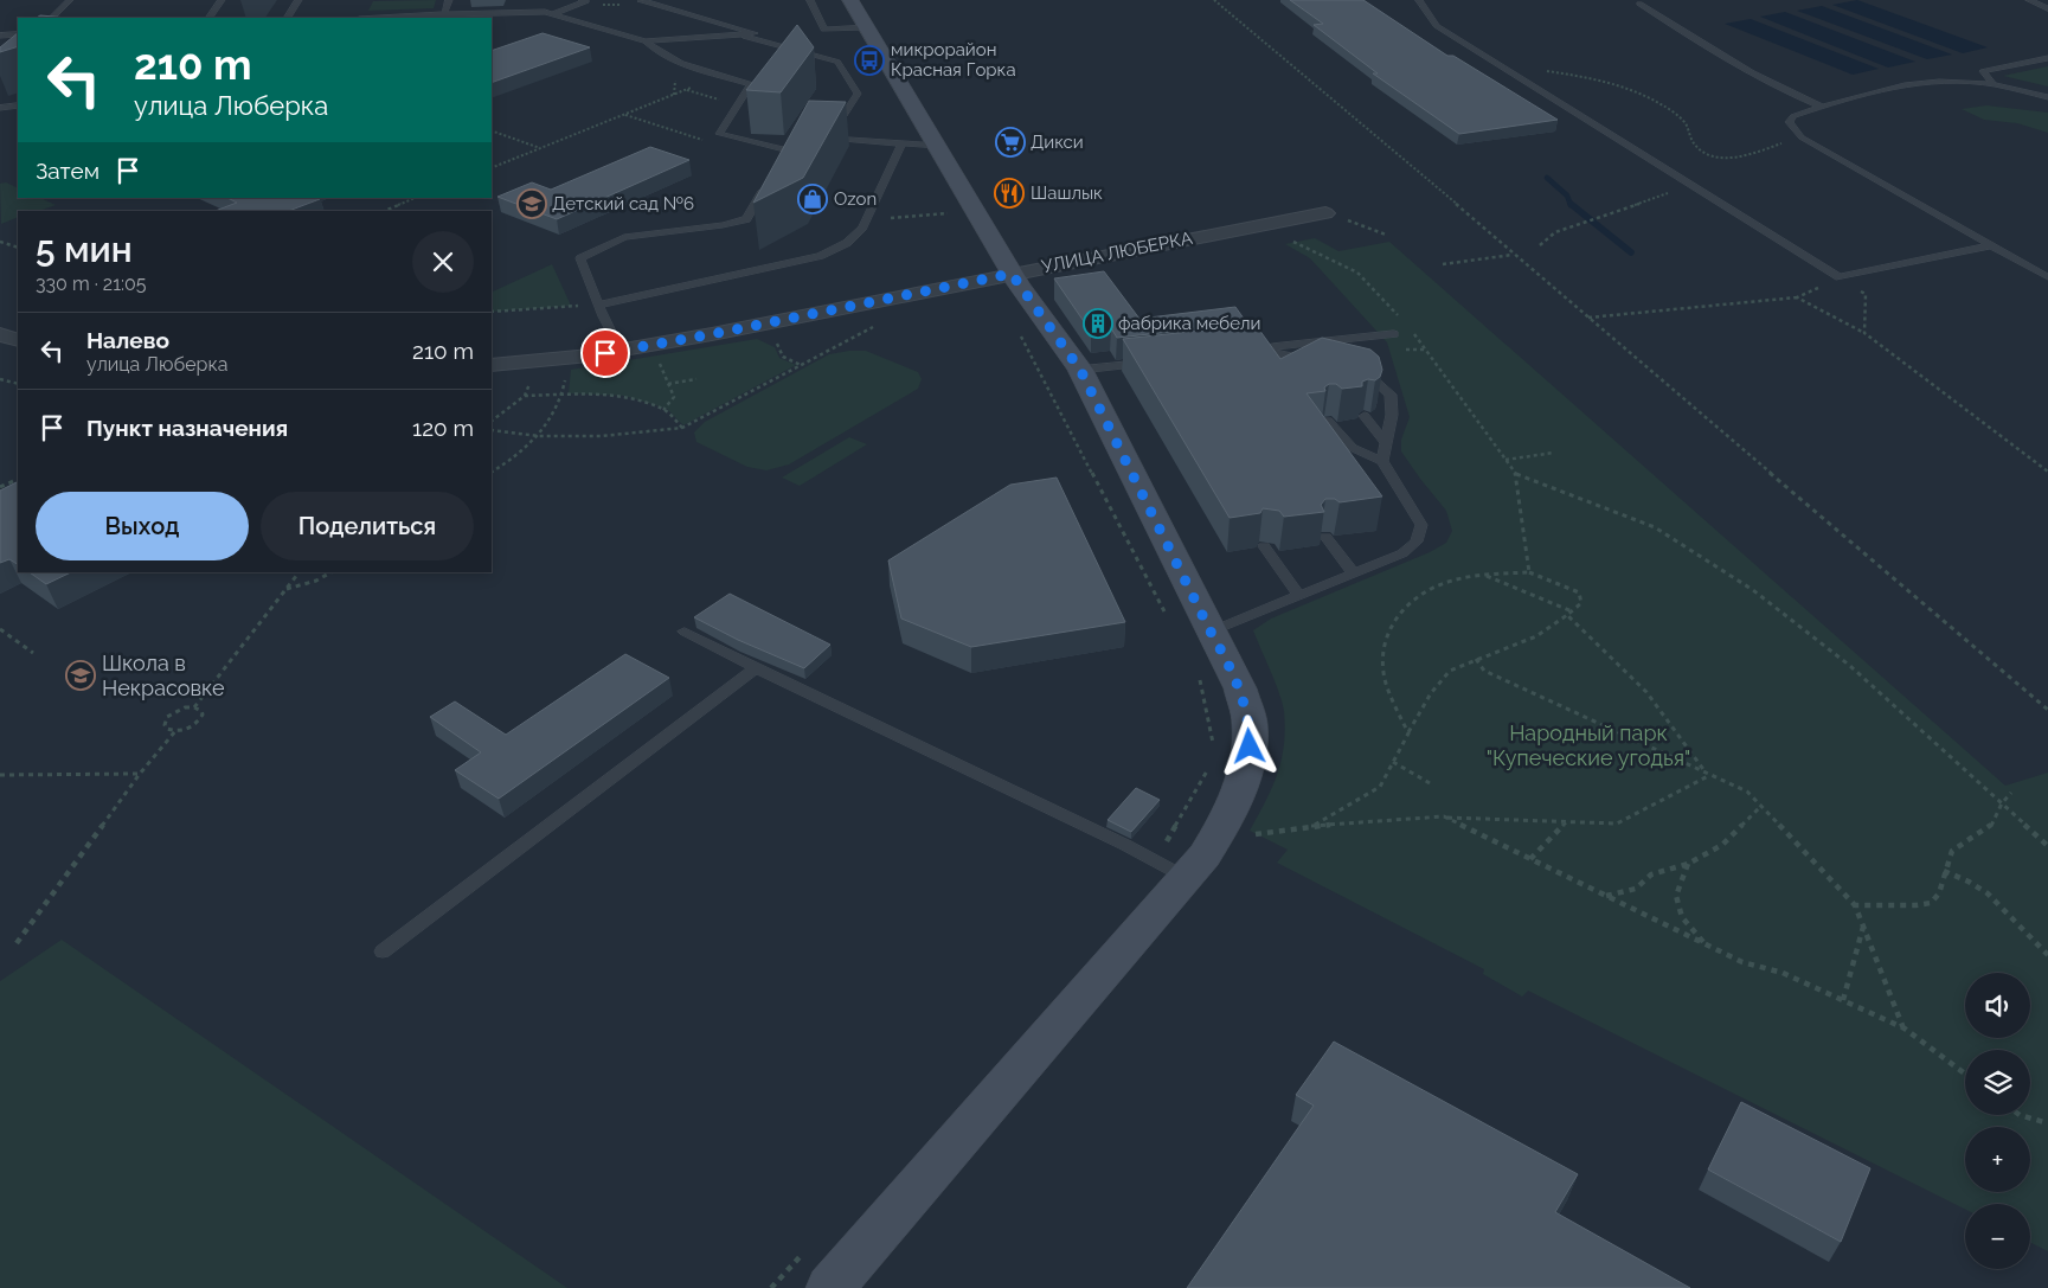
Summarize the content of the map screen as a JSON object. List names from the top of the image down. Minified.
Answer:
{"streets":{"street":["УЛИЦА ЛЮБЕРКА"]},"parks":["Народный парк \"Купеческие угодья\""],"places":{"bus stop":["микрорайон Красная Горка"],"supermarket":["Дикси"],"restaurant":["Шашлык"],"shop":["Ozon"],"school or university":["Детский сад №6","Школа в Некрасовке"],"building":["фабрика мебели"]},"page":{"turn":["210 m","улица Люберка"],"then":"Затем","heading":["5 мин","330 m · 21:05"],"list":[{"name":"Налево","note":"улица Люберка","value":"210 m"},{"name":"Пункт назначения","value":"120 m"}],"buttons":["Выход","Поделиться"],"map_buttons":["+","−"]}}
